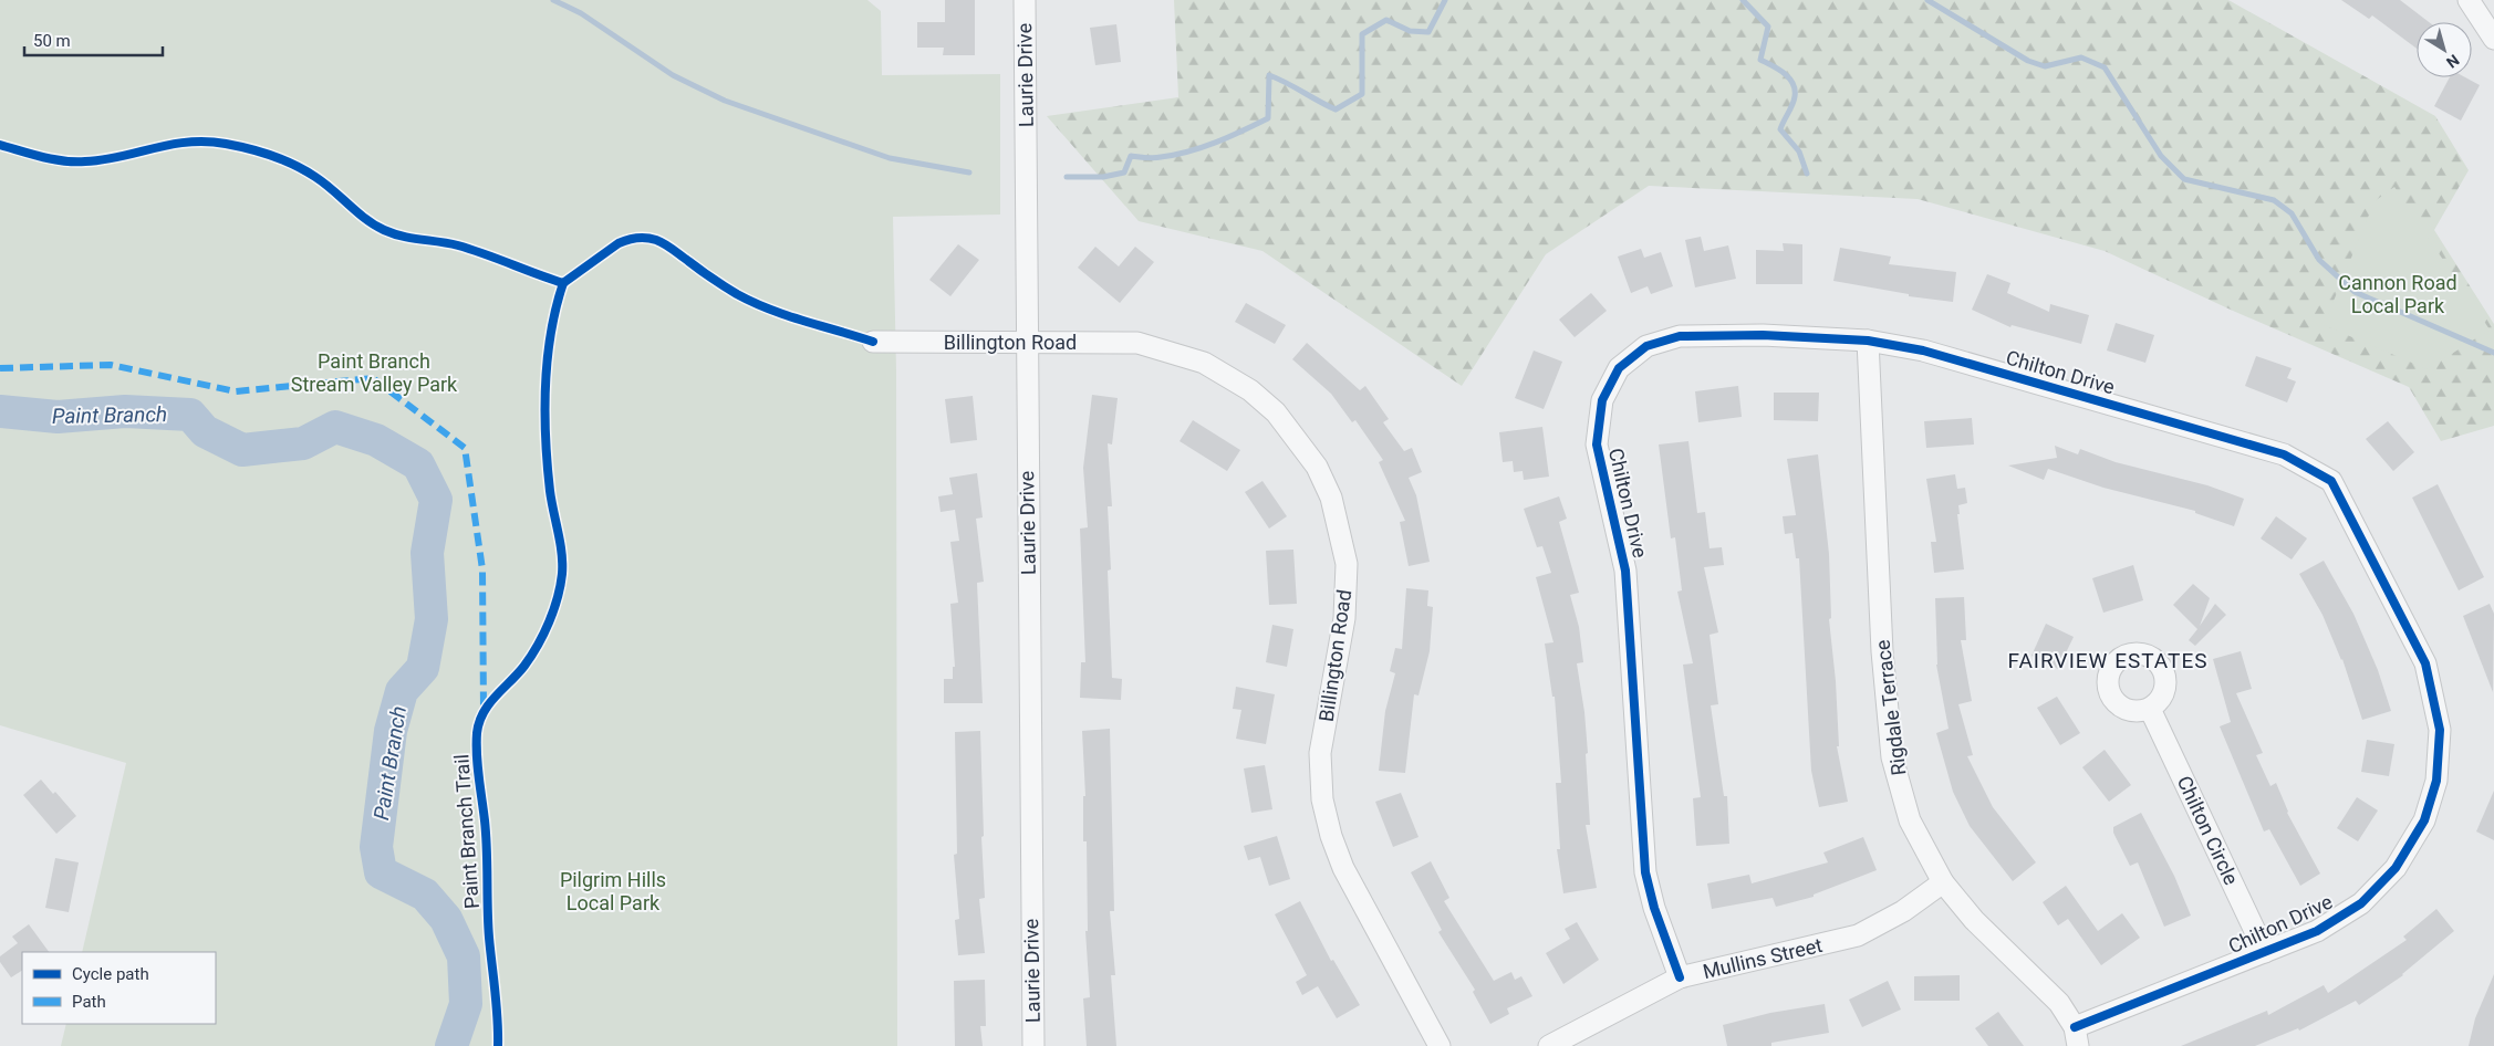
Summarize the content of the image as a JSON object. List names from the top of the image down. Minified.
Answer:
{"streets":{"street":["Laurie Drive","Billington Road","Chilton Drive","Rigdale Terrace","Chilton Circle","Mullins Street"],"cycle path":["Paint Branch Trail"]},"crossings":[["Laurie Drive","Billington Road"],["Chilton Drive","Rigdale Terrace"],["Chilton Drive","Chilton Circle"],["Chilton Drive","Mullins Street"],["Rigdale Terrace","Mullins Street"]],"districts":["FAIRVIEW ESTATES"],"water":["Paint Branch"],"parks":["Cannon Road Local Park","Paint Branch Stream Valley Park","Pilgrim Hills Local Park"],"legend":["Cycle path","Path"],"scale_bar":"50 m","north":"bottom right"}
